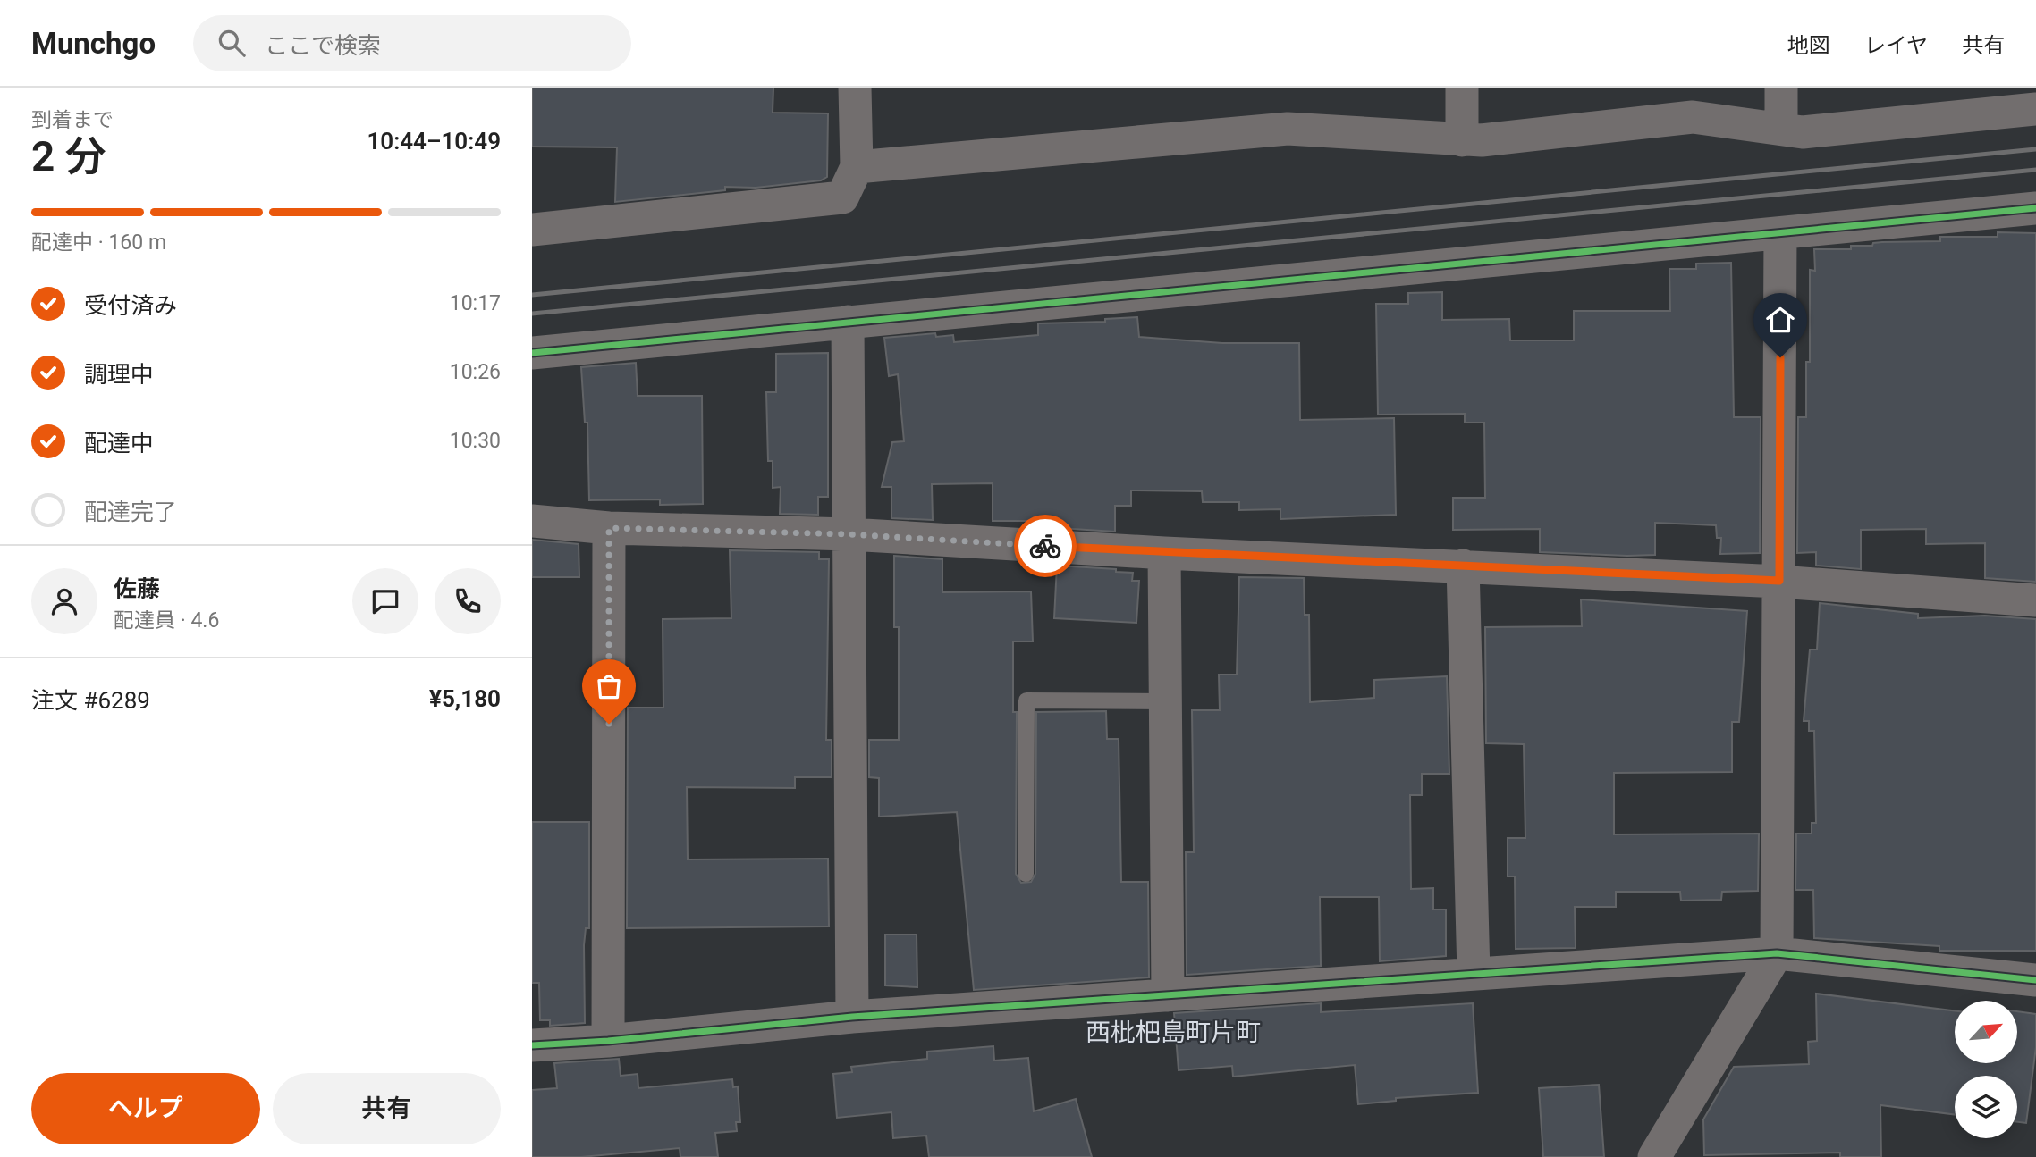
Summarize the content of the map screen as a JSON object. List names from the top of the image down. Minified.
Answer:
{"districts":["西枇杷島町片町"],"north":"top right","page":{"header":"Munchgo","search":"ここで検索","nav":["地図","レイヤ","共有"],"heading":["2 分","到着まで","10:44–10:49"],"panel":["佐藤","配達員 · 4.6","注文 #6289","¥5,180"],"bar":"配達中 · 160 m","list":[["受付済み","10:17"],["調理中","10:26"],["配達中","10:30"],"配達完了"],"buttons":["ヘルプ","共有"]}}
